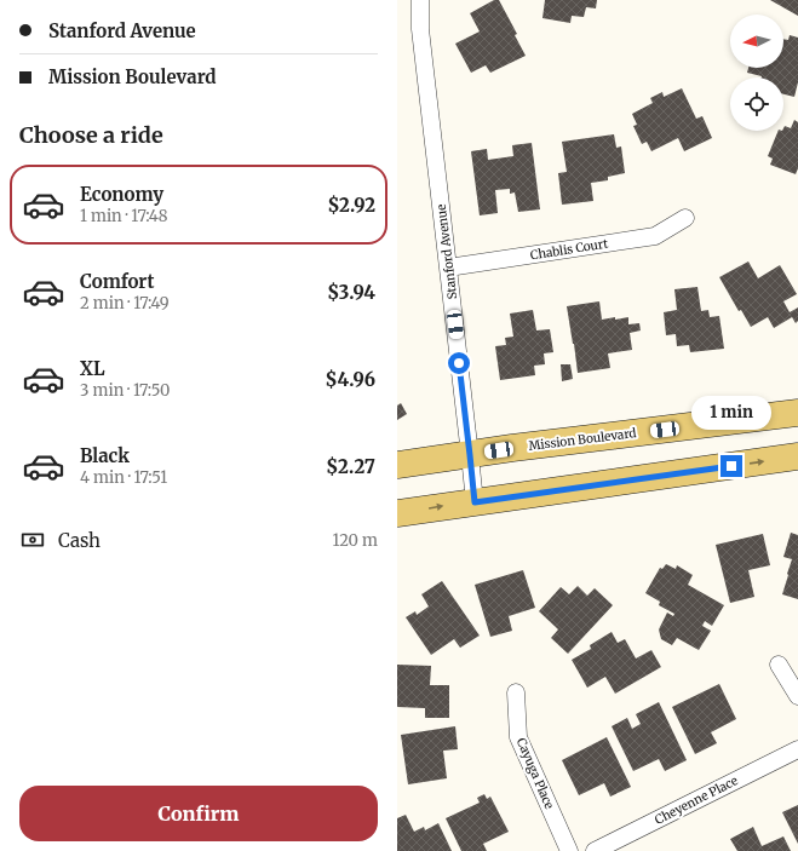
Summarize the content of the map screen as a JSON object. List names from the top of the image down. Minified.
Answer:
{"streets":{"main road":["Mission Boulevard"],"street":["Chablis Court","Stanford Avenue","Cayuga Place","Cheyenne Place"]},"crossings":[["Chablis Court","Stanford Avenue"],["Stanford Avenue","Mission Boulevard"]],"north":"left","page":{"banner":["Stanford Avenue","Mission Boulevard"],"heading":"Choose a ride","list":[{"name":"Economy","note":"1 min · 17:48","value":"$2.92"},{"name":"Comfort","note":"2 min · 17:49","value":"$3.94"},{"name":"XL","note":"3 min · 17:50","value":"$4.96"},{"name":"Black","note":"4 min · 17:51","value":"$2.27"}],"bubble":"1 min","pay":["Cash","120 m"],"buttons":"Confirm"}}
